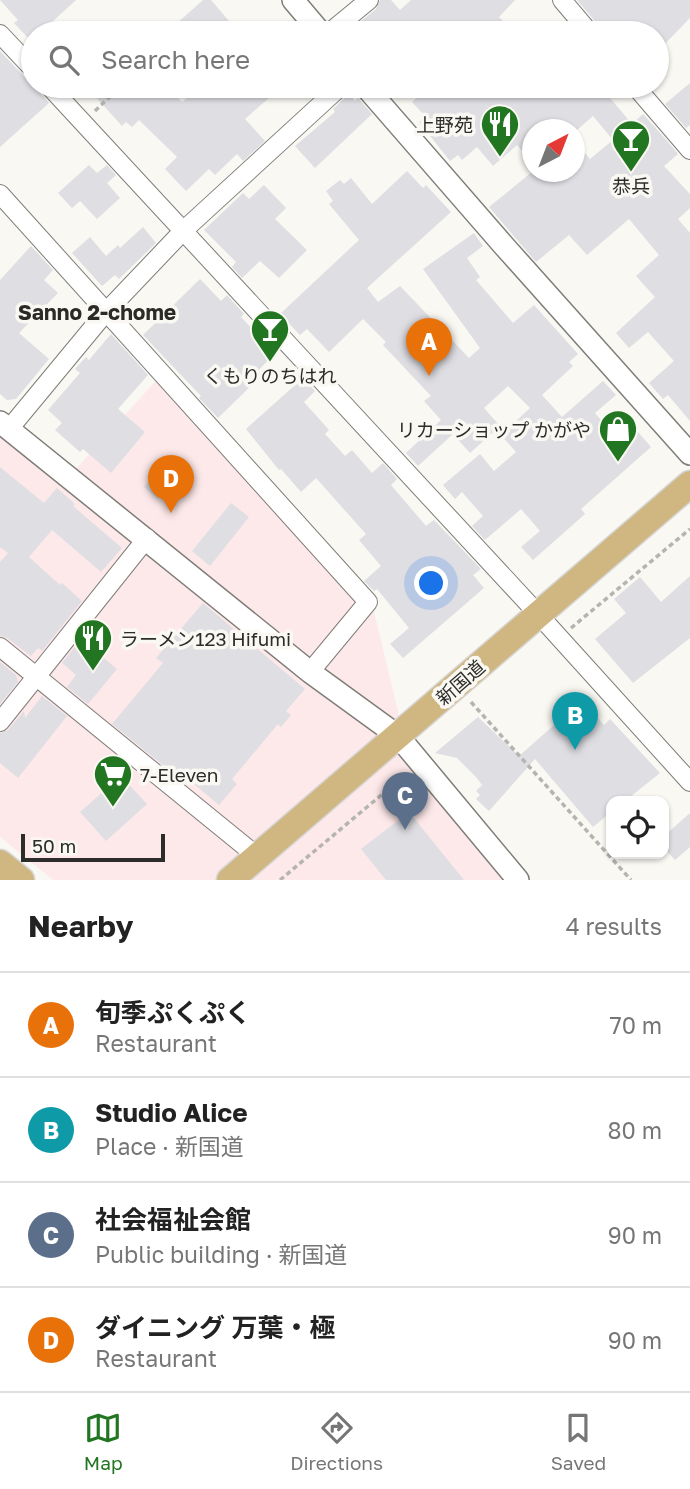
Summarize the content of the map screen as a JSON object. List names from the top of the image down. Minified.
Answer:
{"streets":{"main road":["新国道"]},"districts":["Sanno 2-chome"],"places":{"restaurant":["上野苑","ラーメン123 Hifumi"],"bar":["恭兵","くもりのちはれ"],"shop":["リカーショップ かがや"],"supermarket":["7-Eleven"]},"scale_bar":"50 m","north":"top right","page":{"search":"Search here","pins":["A","D","B","C"],"scale":"50 m","heading":["Nearby","4 results"],"list":[{"mark":"A","name":"旬季ぷくぷく","note":"Restaurant","value":"70 m"},{"mark":"B","name":"Studio Alice","note":"Place · 新国道","value":"80 m"},{"mark":"C","name":"社会福祉会館","note":"Public building · 新国道","value":"90 m"},{"mark":"D","name":"ダイニング 万葉・極","note":"Restaurant","value":"90 m"}],"nav":["Map","Directions","Saved"]}}
